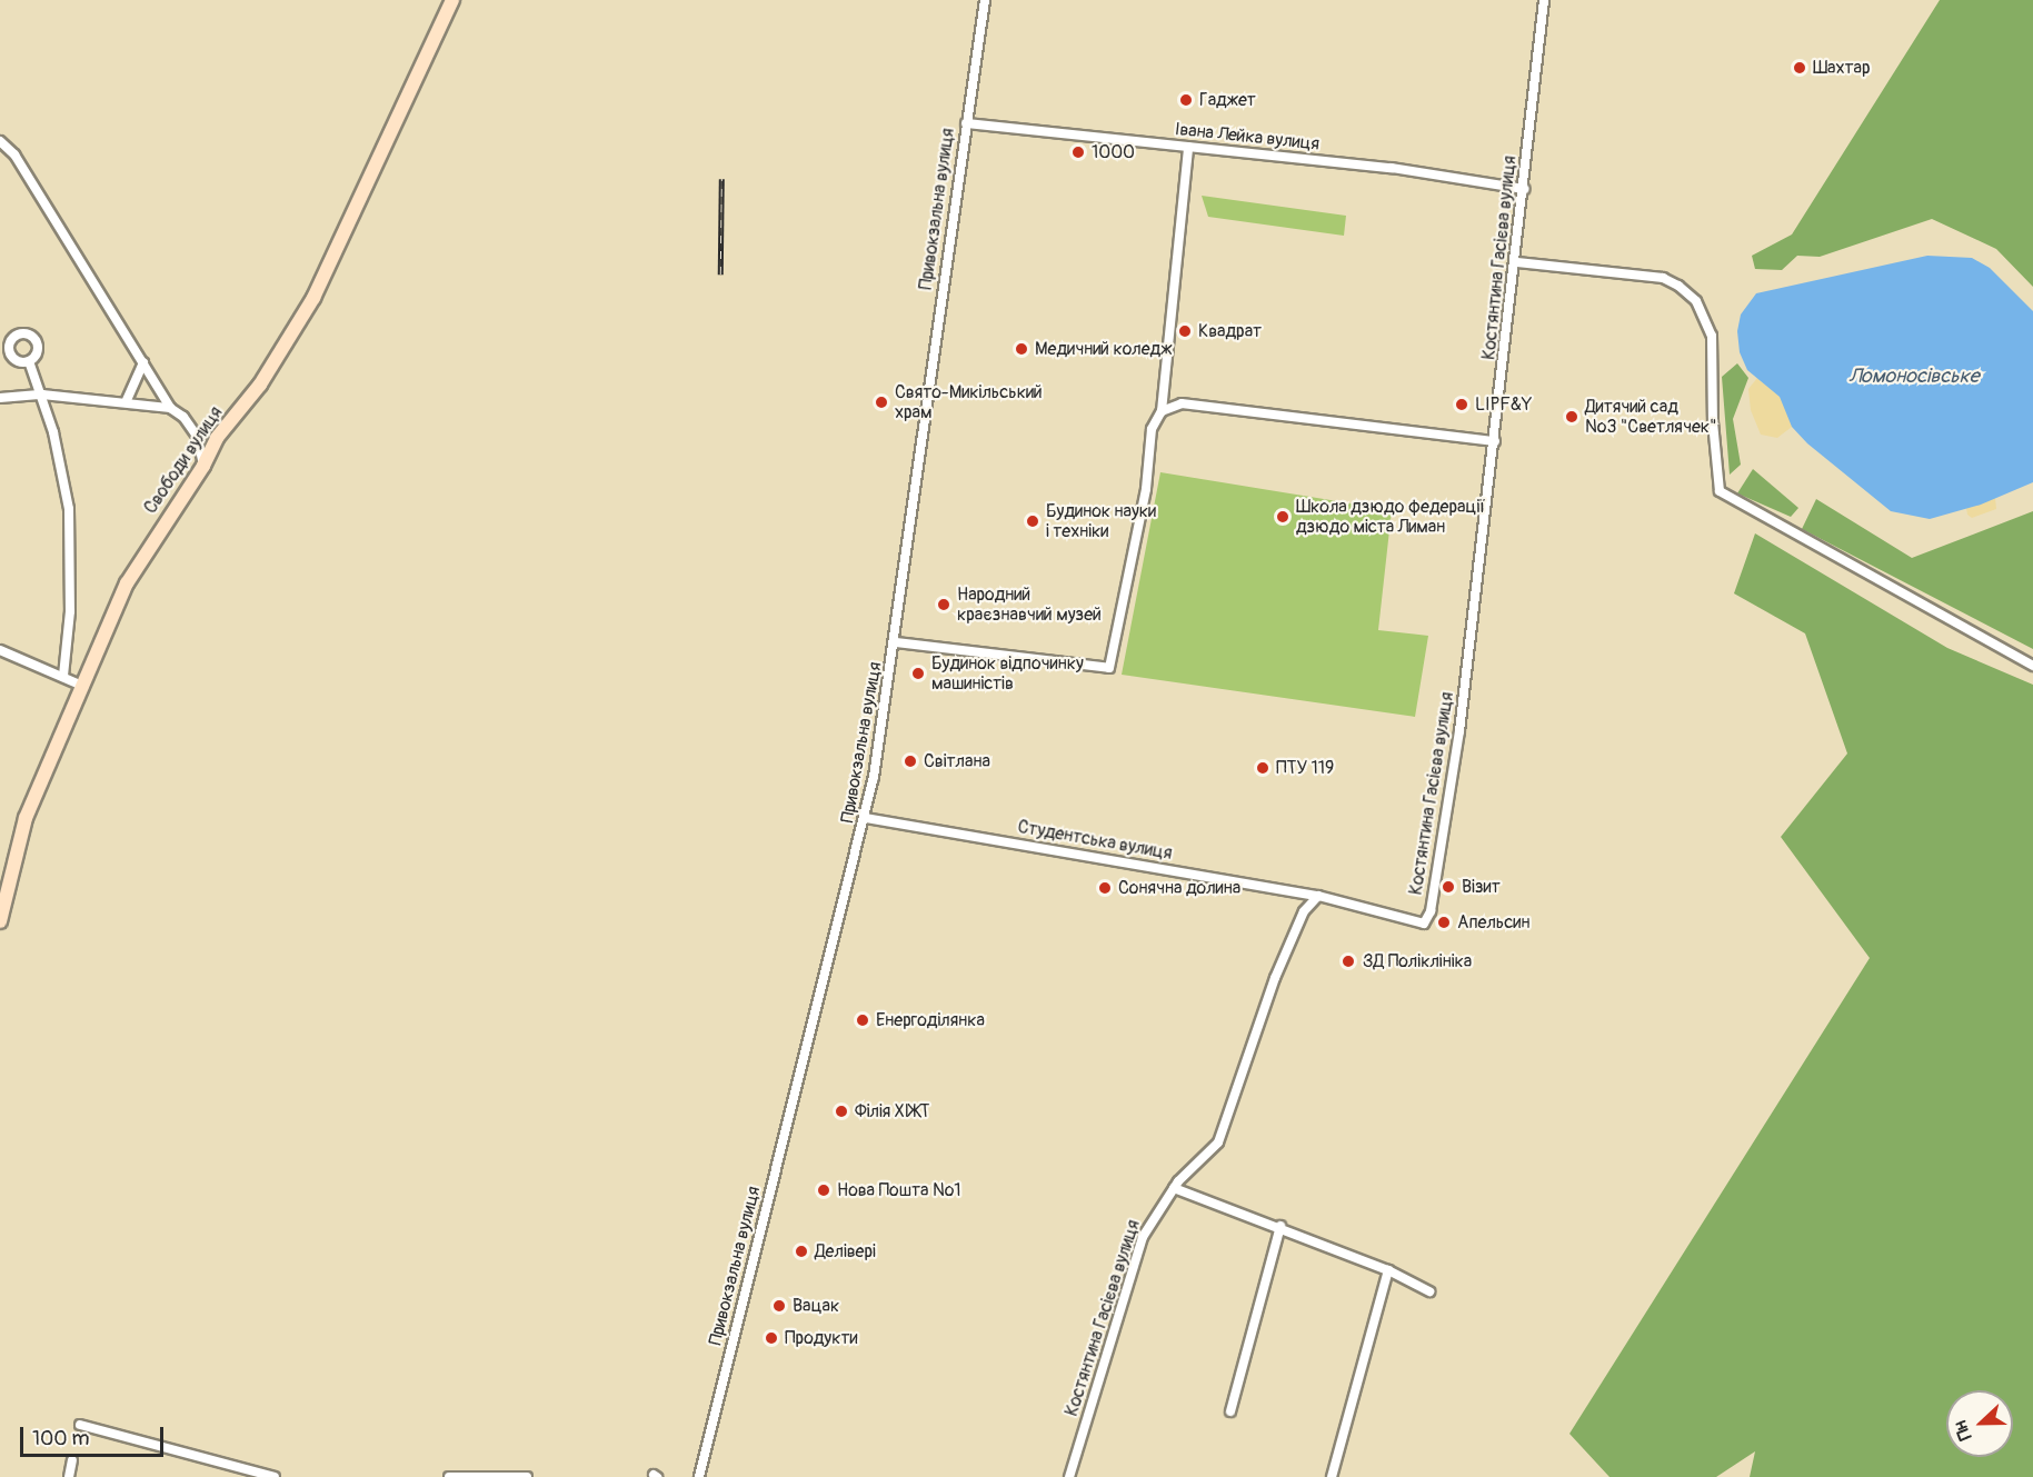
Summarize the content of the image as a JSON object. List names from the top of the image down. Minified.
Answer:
{"streets":{"main road":["Свободи вулиця"],"street":["Івана Лейка вулиця","Привокзальна вулиця","Костянтина Гасієва вулиця","Студентська вулиця"]},"crossings":[["Івана Лейка вулиця","Привокзальна вулиця"],["Івана Лейка вулиця","Костянтина Гасієва вулиця"],["Привокзальна вулиця","Студентська вулиця"],["Костянтина Гасієва вулиця","Студентська вулиця"]],"water":["Ломоносівське"],"places":["Шахтар","Гаджет","1000","Квадрат","Медичний коледж","Свято-Микільський храм","LIPF&Y","Дитячий сад №3 \"Светлячек\"","Школа дзюдо федерації дзюдо міста Лиман","Будинок науки і техніки","Народний краєзнавчий музей","Будинок відпочинку машиністів","Світлана","ПТУ 119","Візит","Сонячна долина","Апельсин","ЗД Поліклініка","Енергоділянка","Філія ХІЖТ","Нова Пошта №1","Делівері","Вацак","Продукти"],"scale_bar":"100 m","north":"left"}
